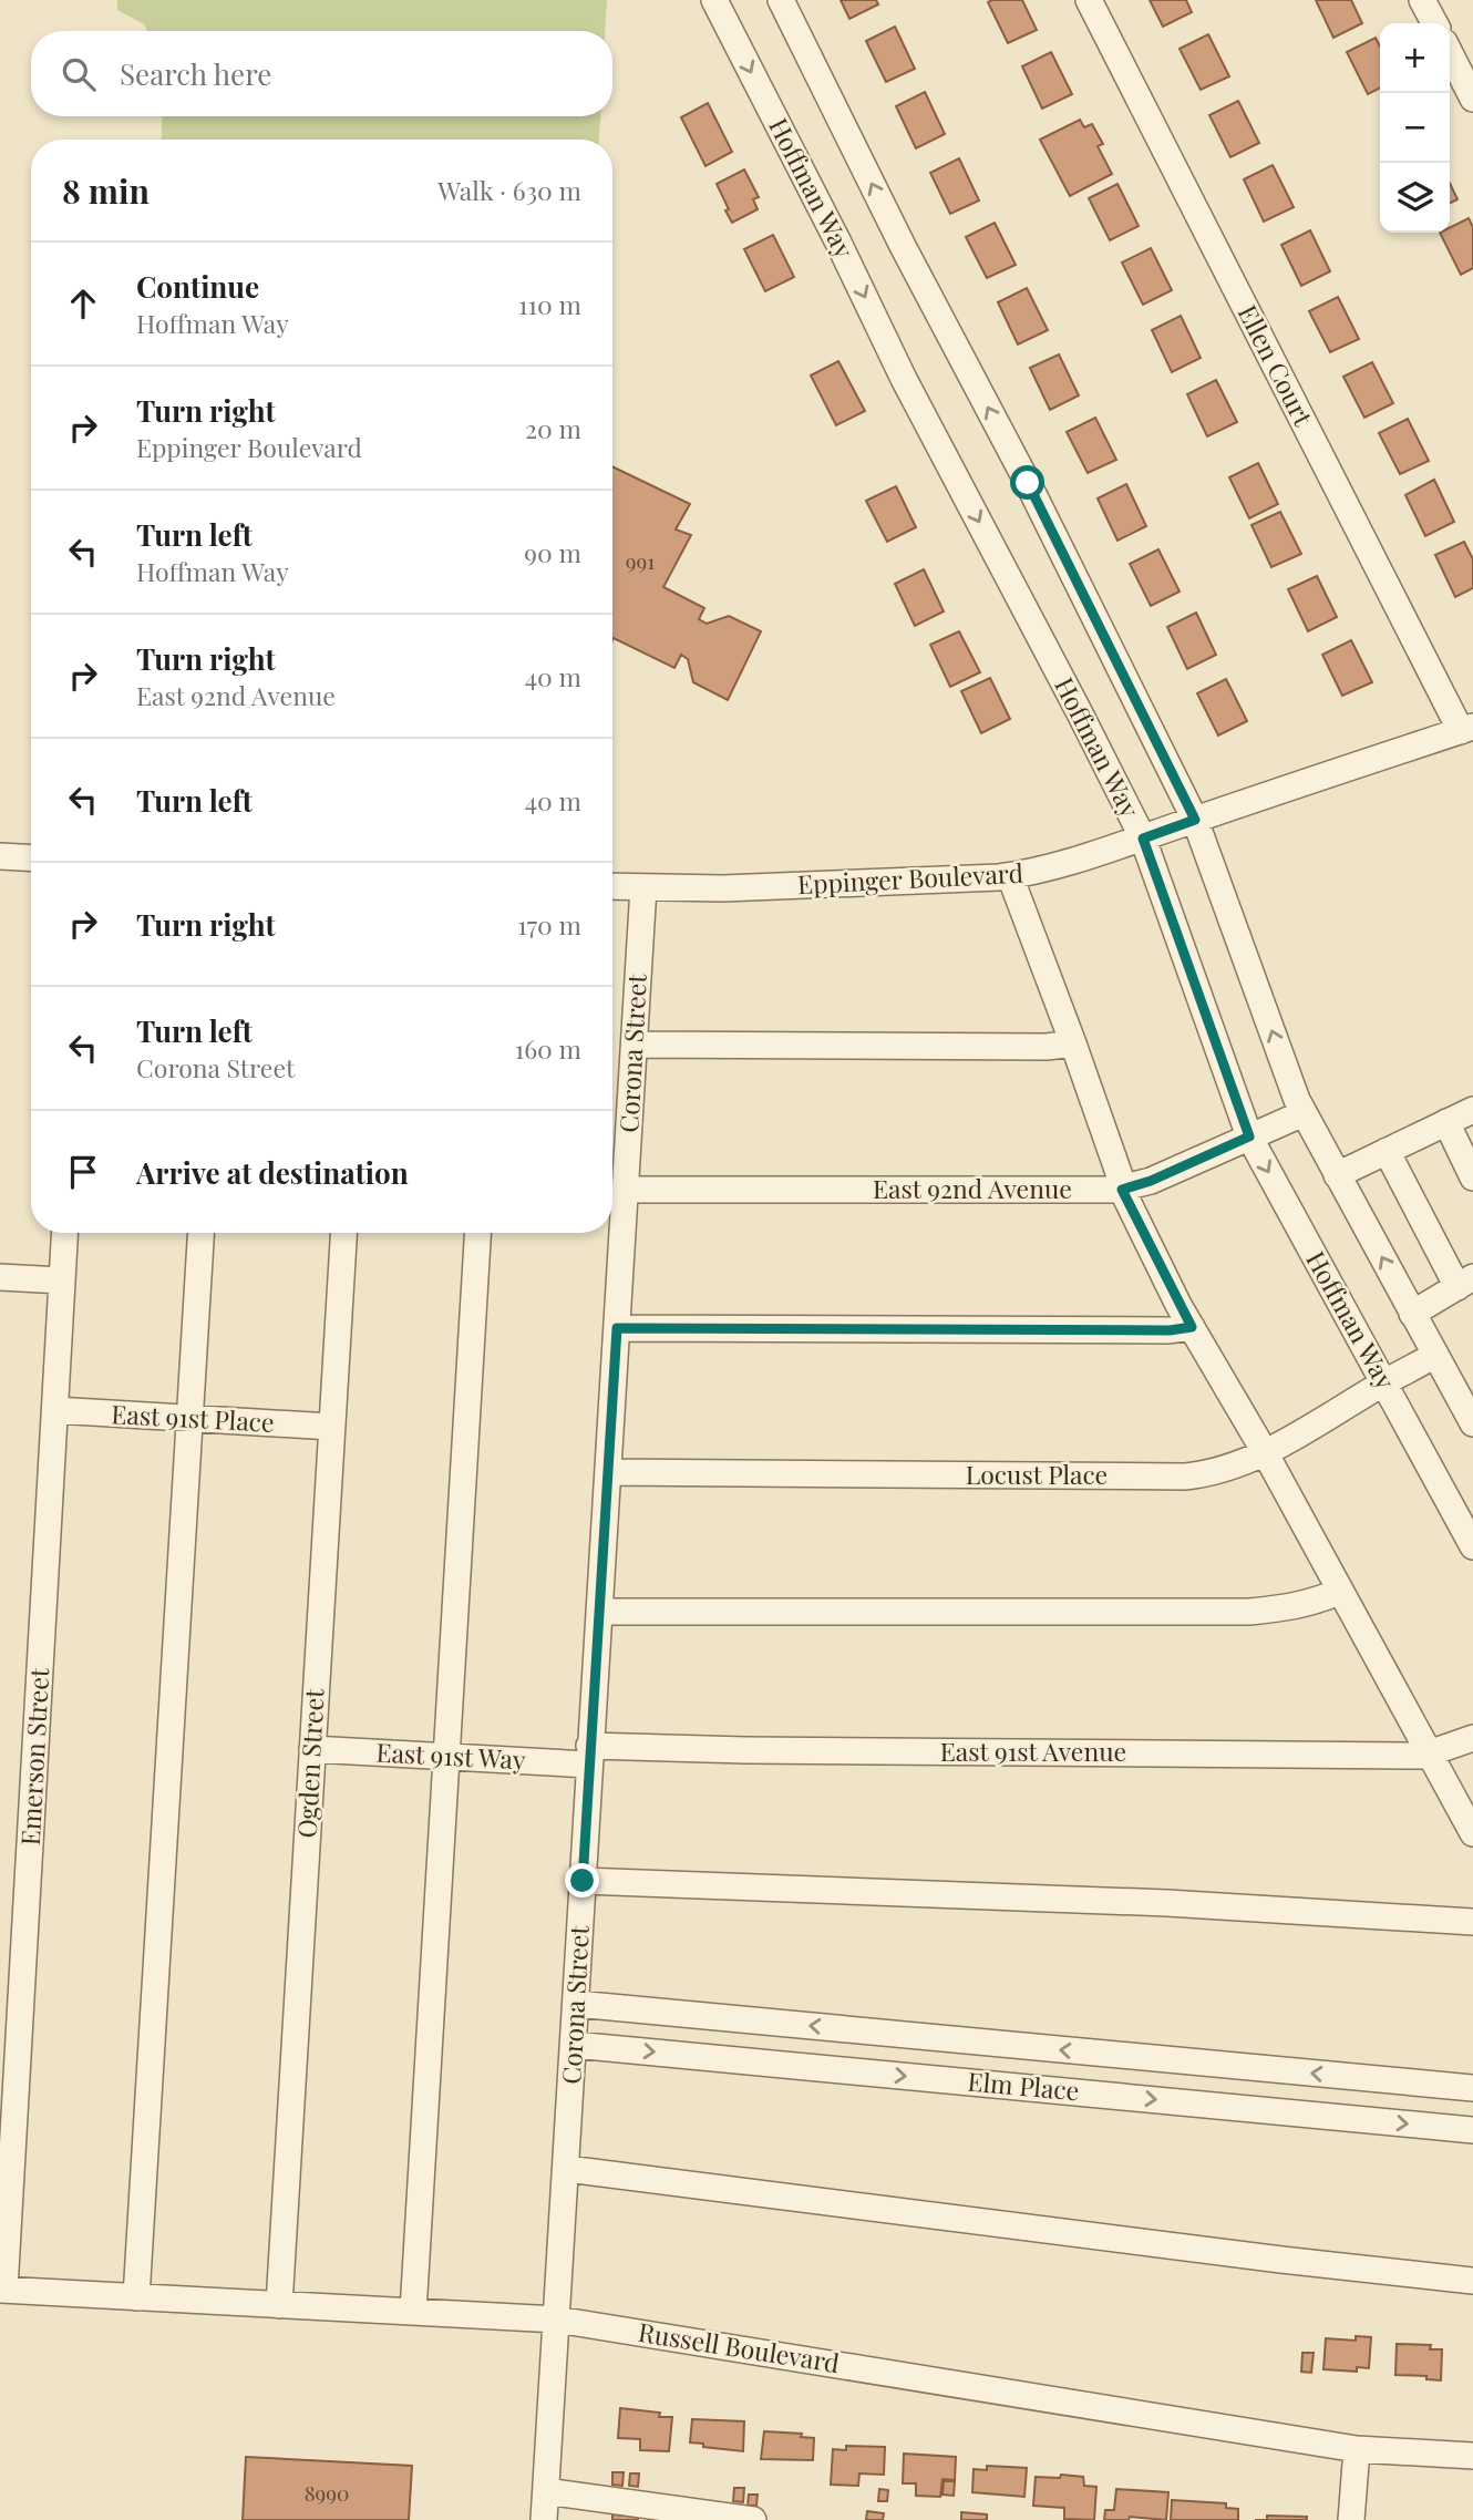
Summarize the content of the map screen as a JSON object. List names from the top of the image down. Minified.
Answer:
{"streets":{"street":["Hoffman Way","Ellen Court","Eppinger Boulevard","Corona Street","East 92nd Avenue","East 91st Place","Locust Place","East 91st Avenue","Emerson Street","East 91st Way","Ogden Street","Elm Place","Russell Boulevard"]},"crossings":[["Hoffman Way","Eppinger Boulevard"],["Hoffman Way","East 92nd Avenue"],["Hoffman Way","Locust Place"],["Ellen Court","Eppinger Boulevard"],["Eppinger Boulevard","Corona Street"],["Corona Street","East 92nd Avenue"],["Corona Street","Locust Place"],["Corona Street","East 91st Avenue"],["Corona Street","East 91st Way"],["Corona Street","Elm Place"],["Corona Street","Russell Boulevard"],["East 91st Place","Emerson Street"],["East 91st Place","Ogden Street"],["East 91st Avenue","East 91st Way"],["Emerson Street","Russell Boulevard"],["East 91st Way","Ogden Street"],["Ogden Street","Russell Boulevard"]],"house_numbers":["991","8990"],"page":{"map_buttons":["+","−"],"search":"Search here","heading":["8 min","Walk · 630 m"],"list":[["Continue","Hoffman Way","110 m"],["Turn right","Eppinger Boulevard","20 m"],["Turn left","Hoffman Way","90 m"],["Turn right","East 92nd Avenue","40 m"],["Turn left","40 m"],["Turn right","170 m"],["Turn left","Corona Street","160 m"],"Arrive at destination"]}}
